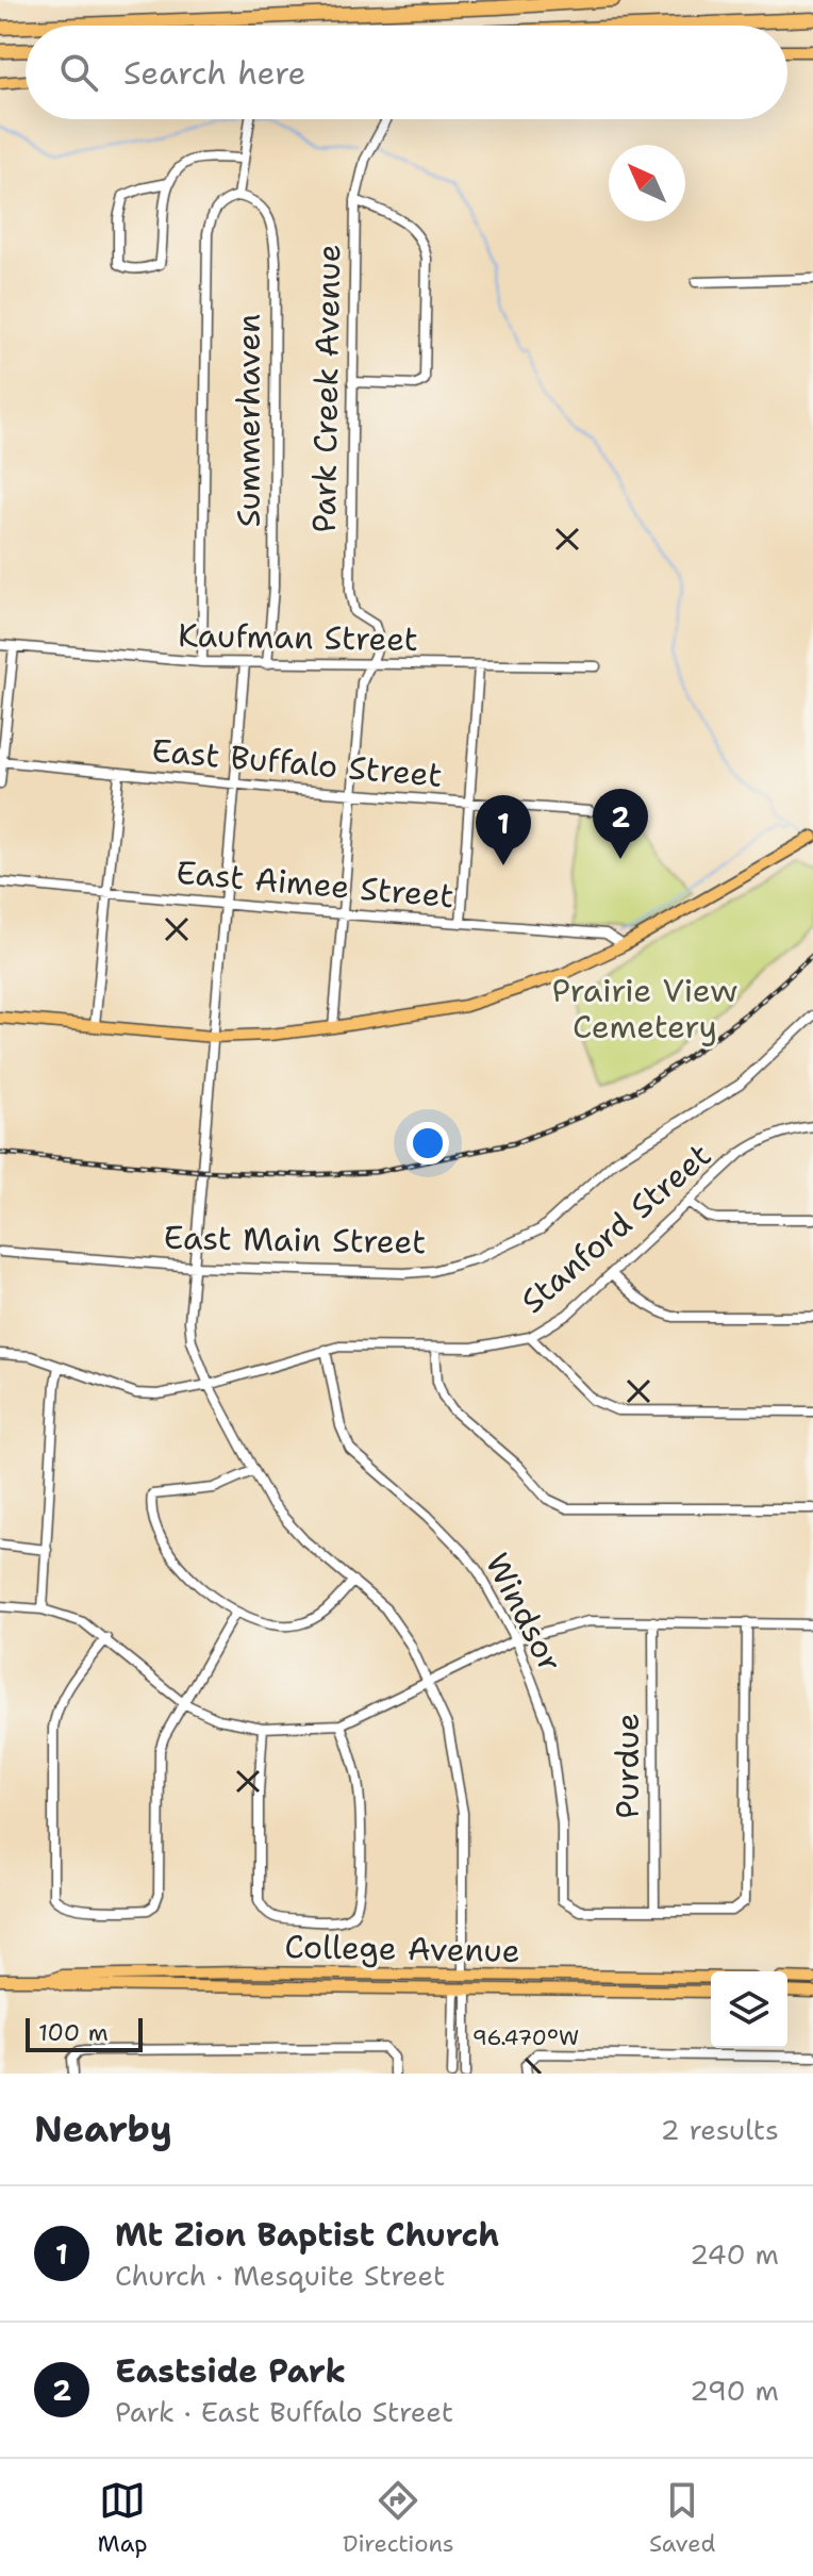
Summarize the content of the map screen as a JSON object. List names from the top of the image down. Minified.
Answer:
{"streets":{"main road":["College Avenue"],"street":["Park Creek Avenue","Summerhaven","Kaufman Street","East Buffalo Street","East Aimee Street","Stanford Street","East Main Street","Windsor","Purdue"]},"crossings":[["Park Creek Avenue","Kaufman Street"],["Summerhaven","Kaufman Street"],["Stanford Street","Windsor"],["Windsor","Purdue"]],"parks":["Prairie View Cemetery"],"scale_bar":"100 m","north":"top left","page":{"search":"Search here","pins":["2","1"],"scale":"100 m","heading":["Nearby","2 results"],"list":[{"mark":"1","name":"Mt Zion Baptist Church","note":"Church · Mesquite Street","value":"240 m"},{"mark":"2","name":"Eastside Park","note":"Park · East Buffalo Street","value":"290 m"}],"nav":["Map","Directions","Saved"]},"coordinates":["96.470°W"]}
